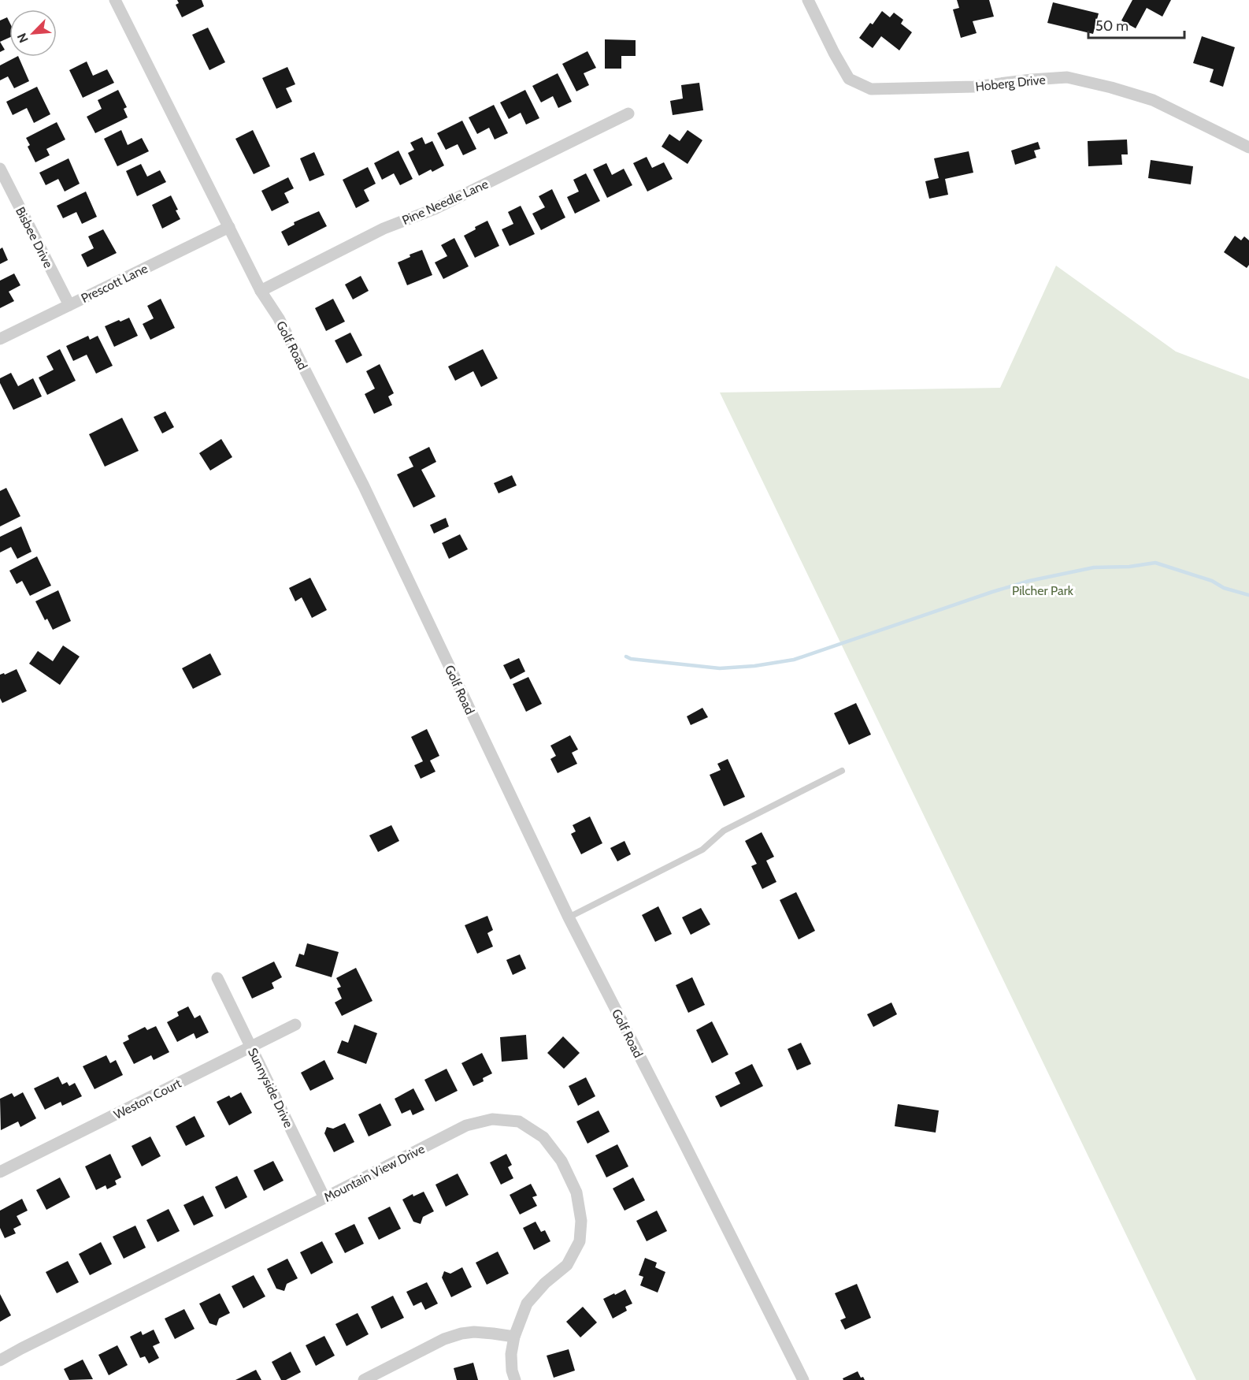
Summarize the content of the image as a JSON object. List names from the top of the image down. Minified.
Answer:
{"streets":{"street":["Hoberg Drive","Pine Needle Lane","Bisbee Drive","Prescott Lane","Golf Road","Sunnyside Drive","Weston Court","Mountain View Drive"]},"crossings":[["Pine Needle Lane","Golf Road"],["Bisbee Drive","Prescott Lane"],["Prescott Lane","Golf Road"],["Sunnyside Drive","Weston Court"],["Sunnyside Drive","Mountain View Drive"]],"parks":["Pilcher Park"],"scale_bar":"50 m","north":"bottom left"}
